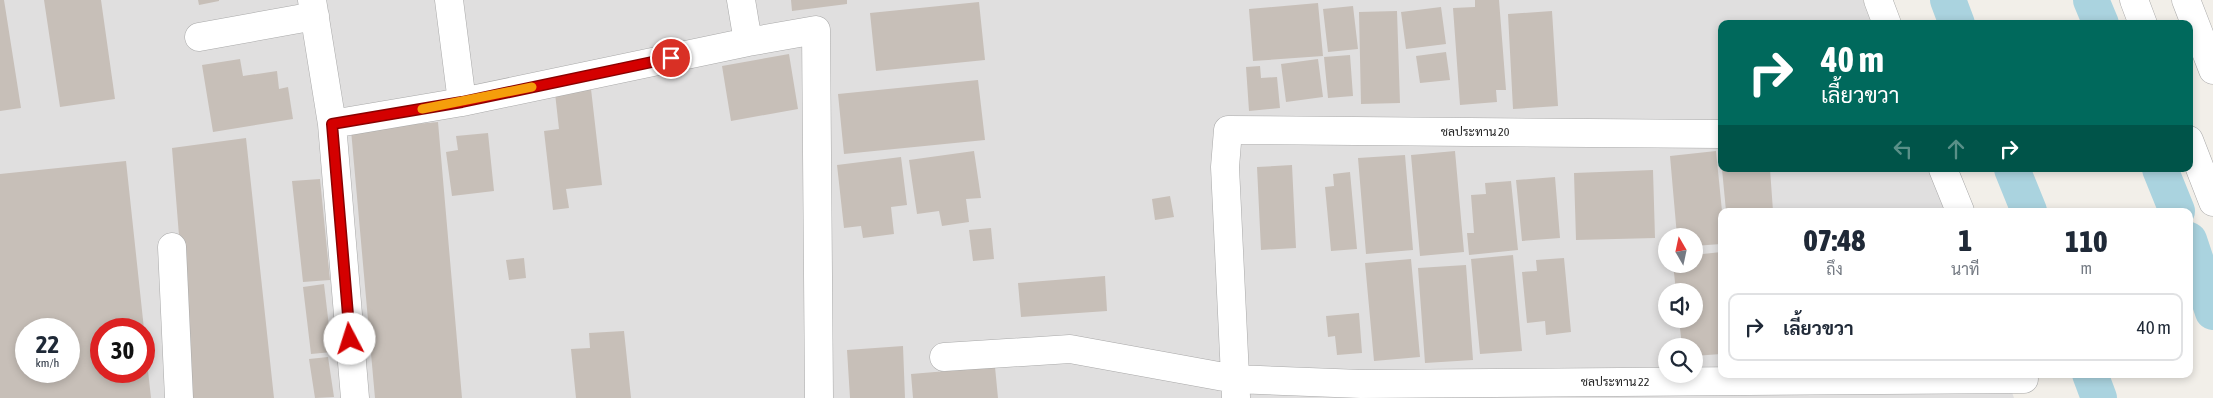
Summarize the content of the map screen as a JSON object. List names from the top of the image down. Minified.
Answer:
{"streets":{"street":["ชลประทาน 20","ชลประทาน 22"]},"crossings":[["ชลประทาน 20","ชลประทาน 22"]],"north":"top","page":{"turn":["40 m","เลี้ยวขวา"],"eta":["07:48","ถึง","1","นาที","110","m"],"list":[{"name":"เลี้ยวขวา","value":"40 m"}],"speed":"22 km/h","limit":"30"}}
